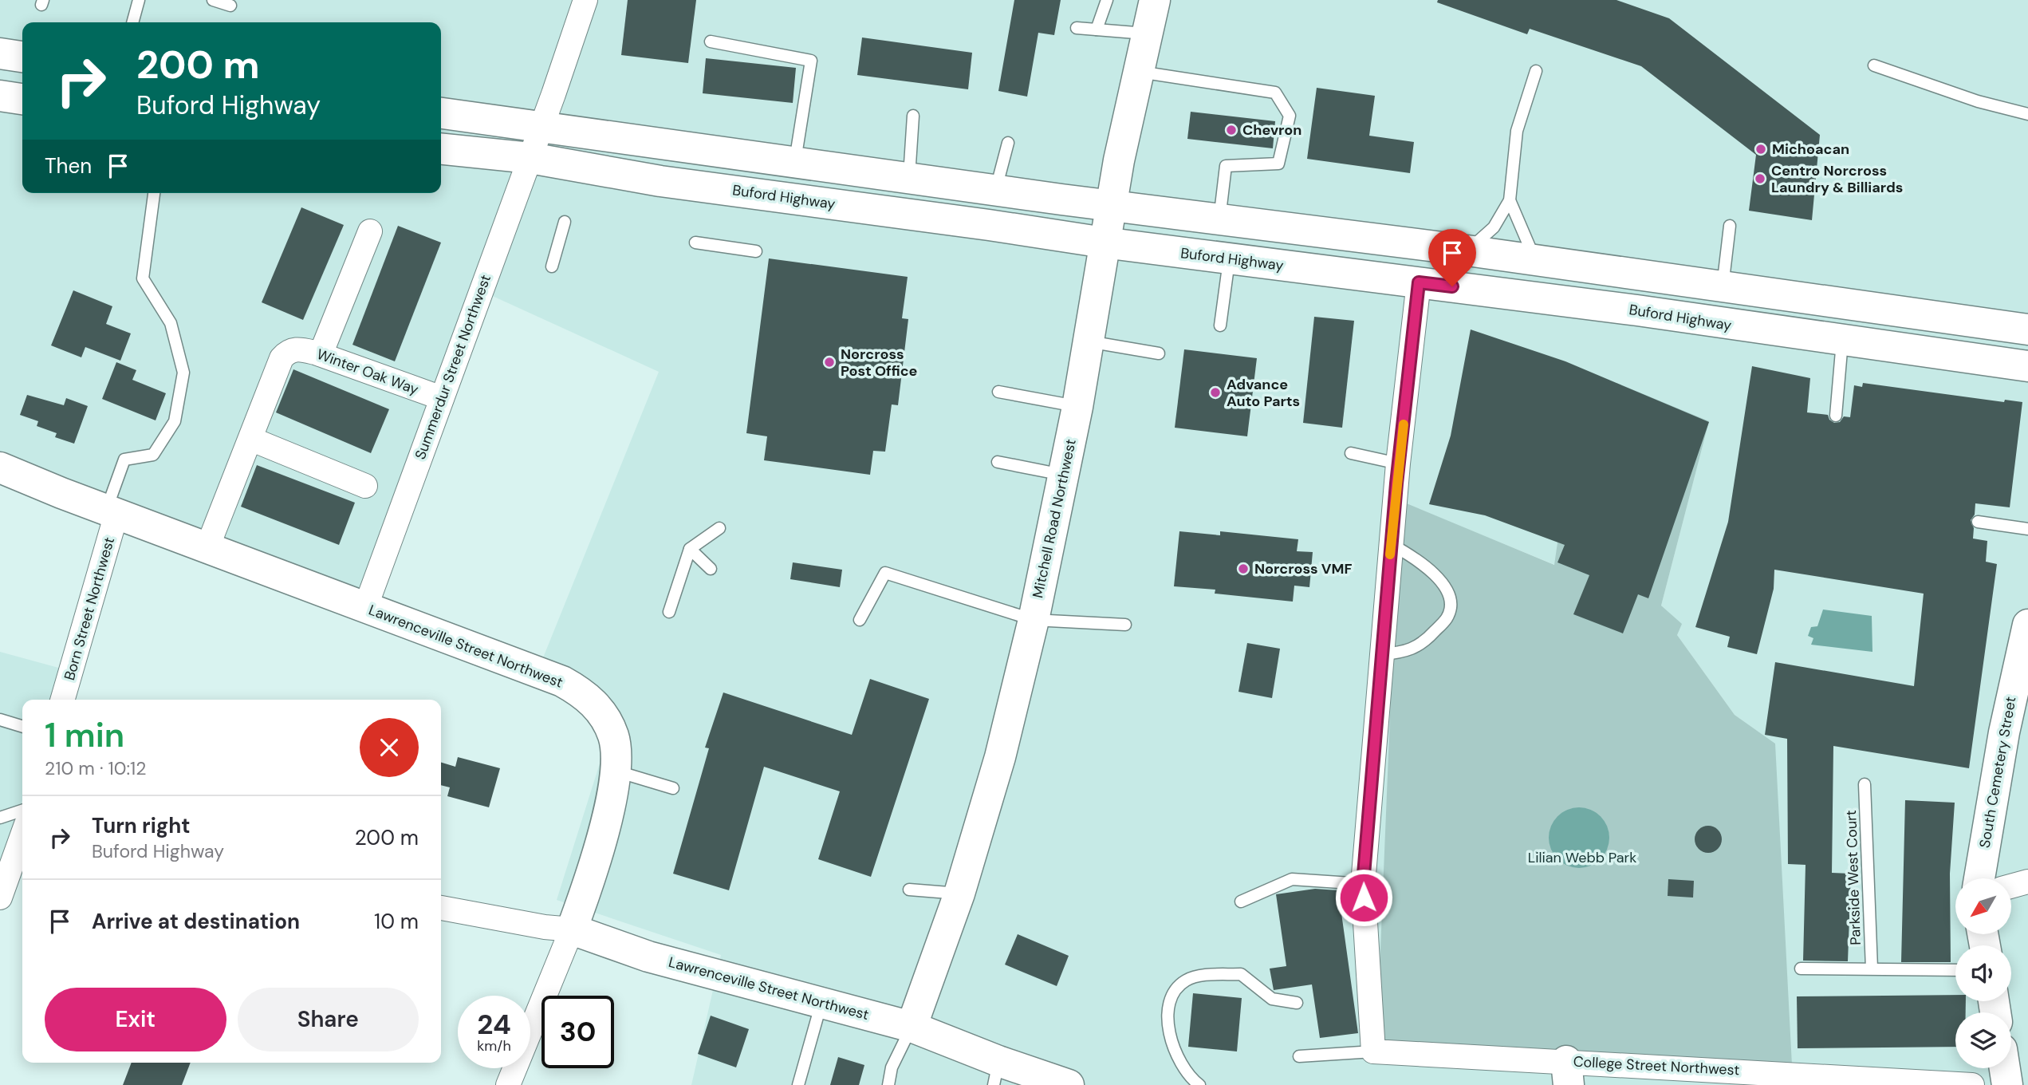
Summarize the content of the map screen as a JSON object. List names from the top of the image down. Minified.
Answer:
{"streets":{"main road":["Buford Highway","Mitchell Road Northwest","Lawrenceville Street Northwest","South Cemetery Street"],"street":["Summerdur Street Northwest","Winter Oak Way","Born Street Northwest","College Street Northwest"],"lane":["Parkside West Court"]},"crossings":[["Buford Highway","Summerdur Street Northwest"],["Buford Highway","Mitchell Road Northwest"],["Summerdur Street Northwest","Winter Oak Way"],["Summerdur Street Northwest","Lawrenceville Street Northwest"],["Winter Oak Way","Lawrenceville Street Northwest"],["Mitchell Road Northwest","Lawrenceville Street Northwest"],["Born Street Northwest","Lawrenceville Street Northwest"]],"parks":["Lilian Webb Park"],"places":["Chevron","Michoacan","Centro Norcross Laundry & Billiards","Norcross Post Office","Advance Auto Parts","Norcross VMF"],"north":"bottom left","page":{"turn":["200 m","Buford Highway"],"then":"Then","heading":["1 min","210 m · 10:12"],"list":[{"name":"Turn right","note":"Buford Highway","value":"200 m"},{"name":"Arrive at destination","value":"10 m"}],"buttons":["Exit","Share"],"speed":"24 km/h","limit":"30"}}
